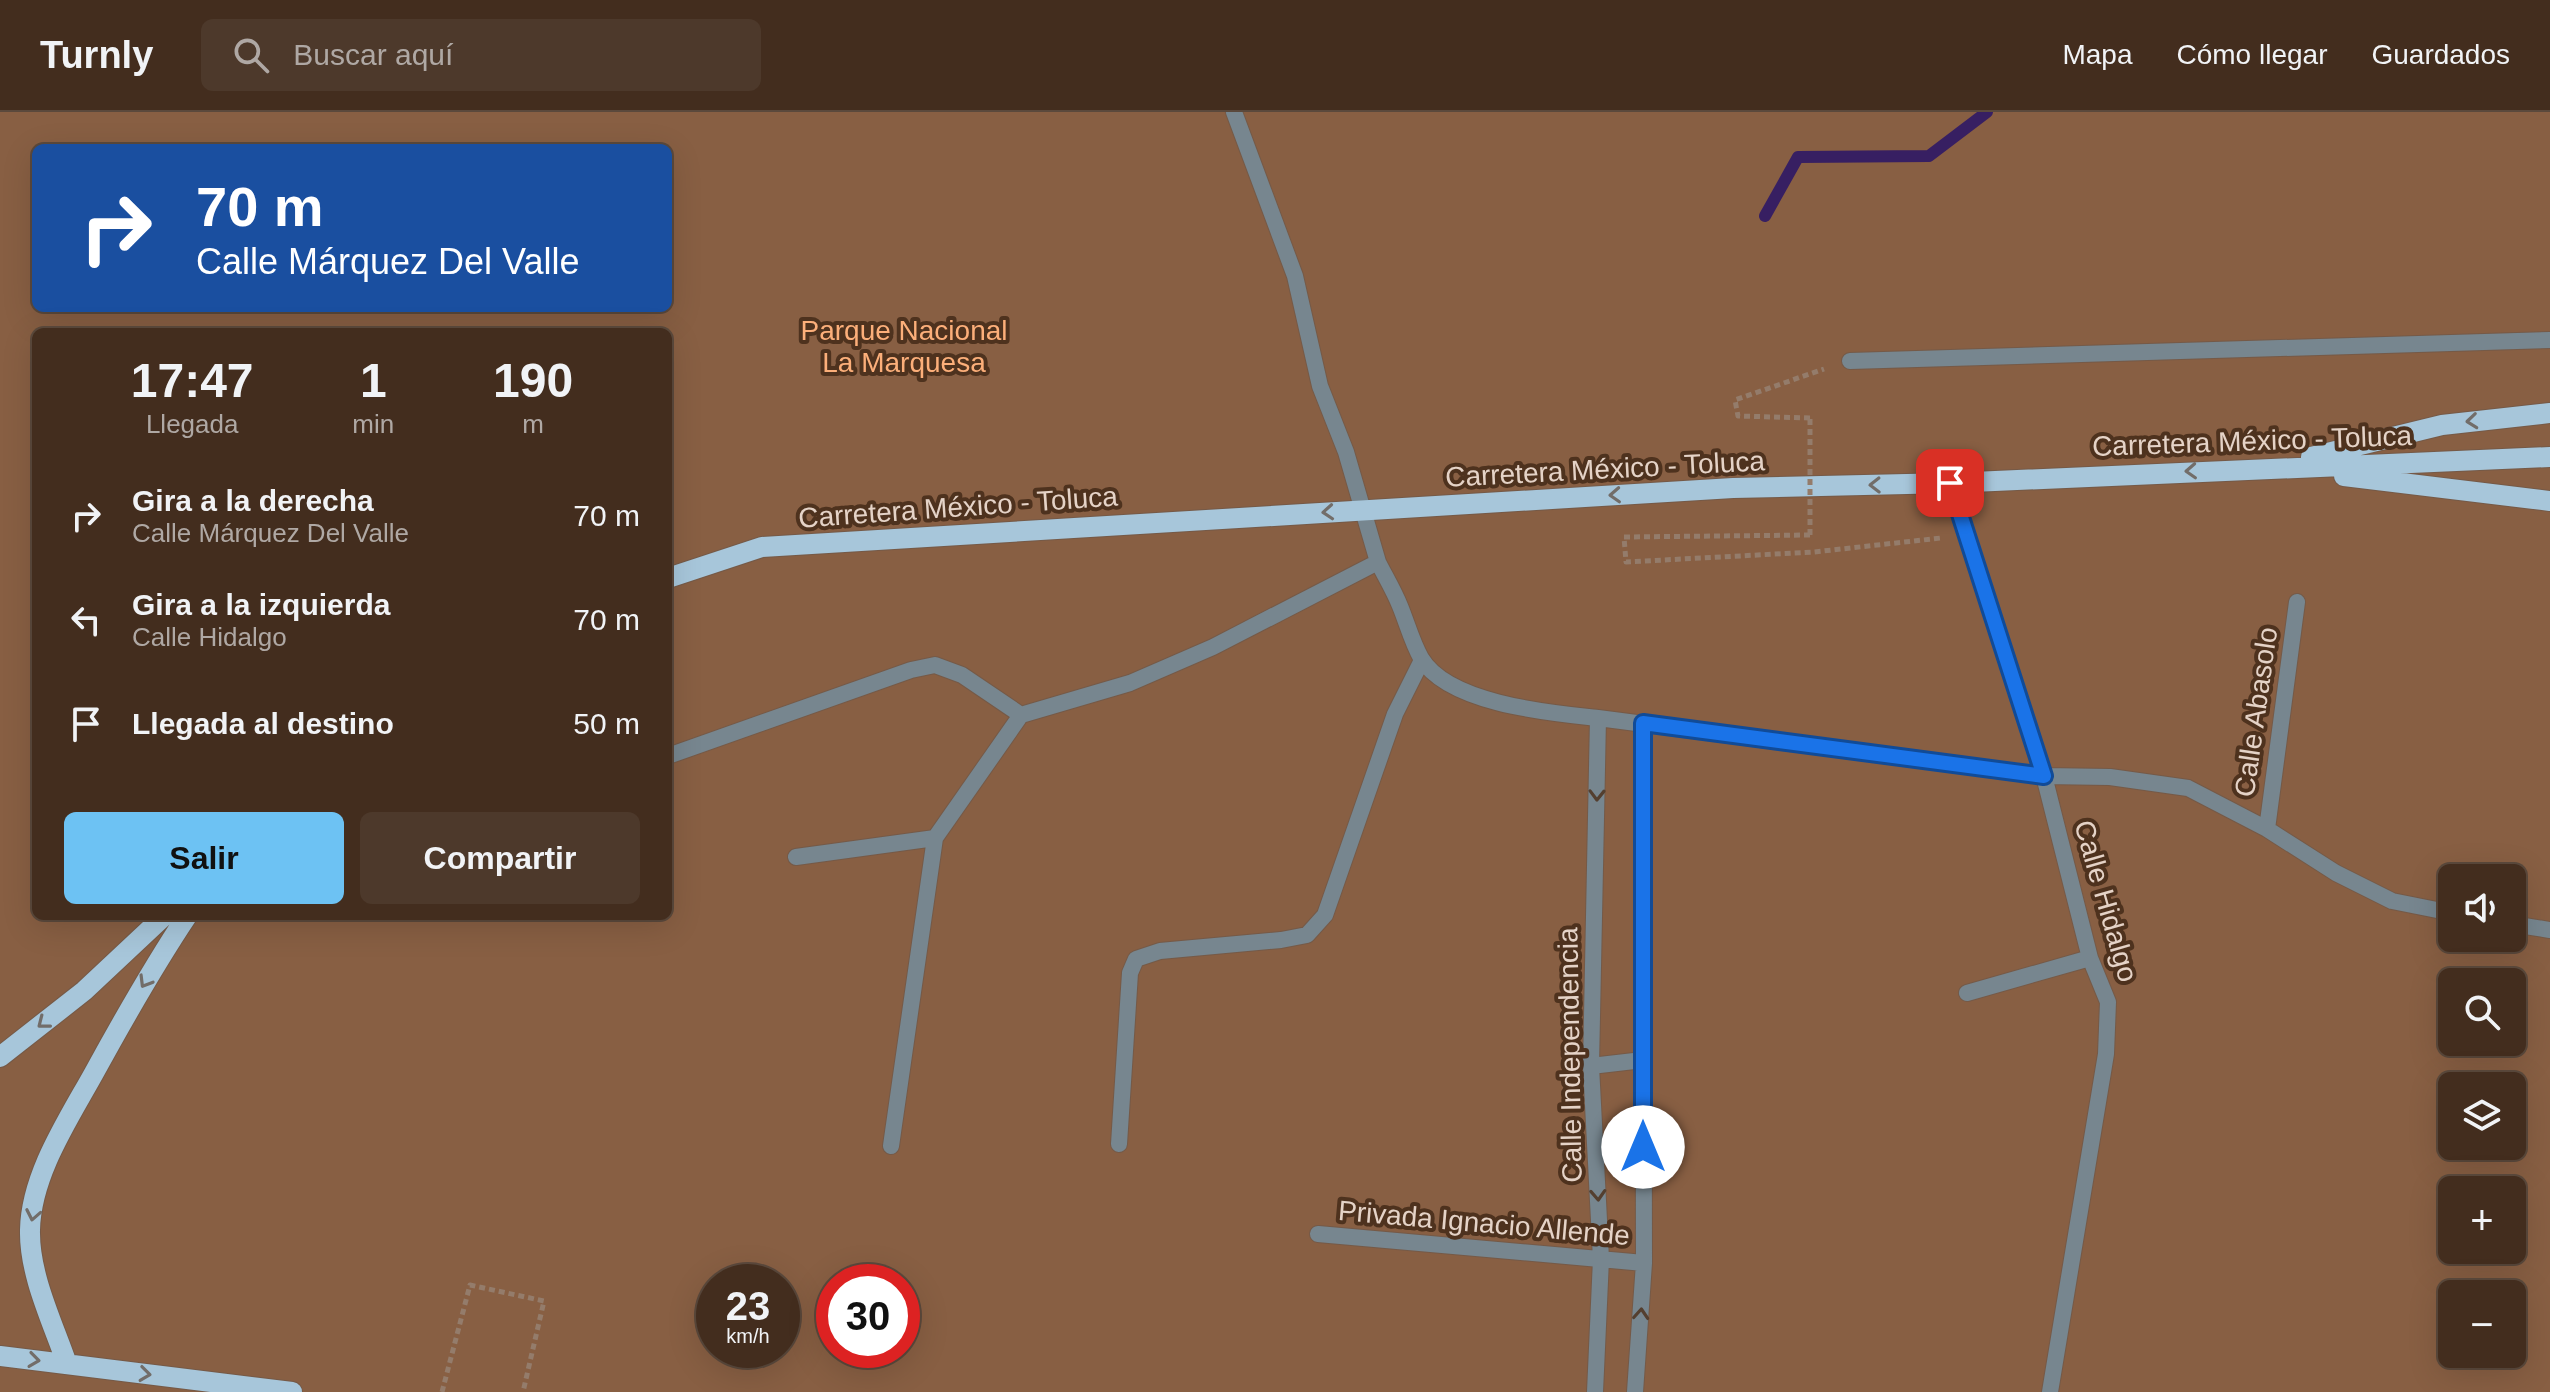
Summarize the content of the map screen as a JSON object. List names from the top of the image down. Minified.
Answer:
{"streets":{"main road":["Carretera México - Toluca"],"street":["Calle Abasolo","Calle Hidalgo","Calle Independencia","Privada Ignacio Allende"]},"crossings":[["Carretera México - Toluca","Calle Hidalgo"],["Calle Independencia","Privada Ignacio Allende"]],"one_way":["Carretera México - Toluca"],"parks":["Parque Nacional La Marquesa"],"page":{"header":"Turnly","search":"Buscar aquí","nav":["Mapa","Cómo llegar","Guardados"],"turn":["70 m","Calle Márquez Del Valle"],"eta":["17:47","Llegada","1","min","190","m"],"list":[{"name":"Gira a la derecha","note":"Calle Márquez Del Valle","value":"70 m"},{"name":"Gira a la izquierda","note":"Calle Hidalgo","value":"70 m"},{"name":"Llegada al destino","value":"50 m"}],"buttons":["Salir","Compartir"],"map_buttons":["+","−"],"speed":"23 km/h","limit":"30"}}
